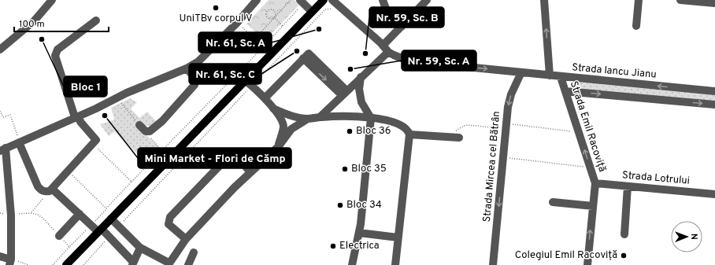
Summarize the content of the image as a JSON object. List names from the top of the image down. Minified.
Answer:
{"streets":{"street":["Strada Iancu Jianu","Strada Emil Racoviță","Strada Mircea cel Bătrân","Strada Lotrului"]},"crossings":[["Strada Iancu Jianu","Strada Emil Racoviță"],["Strada Iancu Jianu","Strada Mircea cel Bătrân"],["Strada Emil Racoviță","Strada Lotrului"]],"one_way":["Strada Mircea cel Bătrân"],"places":["UniTBv corpul V","Nr. 61, Sc. A","Bloc 1","Nr. 61, Sc. C","Nr. 59, Sc. B","Nr. 59, Sc. A","Mini Market - Flori de Cămp","Bloc 36","Bloc 35","Bloc 34","Electrica","Colegiul Emil Racoviță"],"scale_bar":"100 m","north":"right"}
